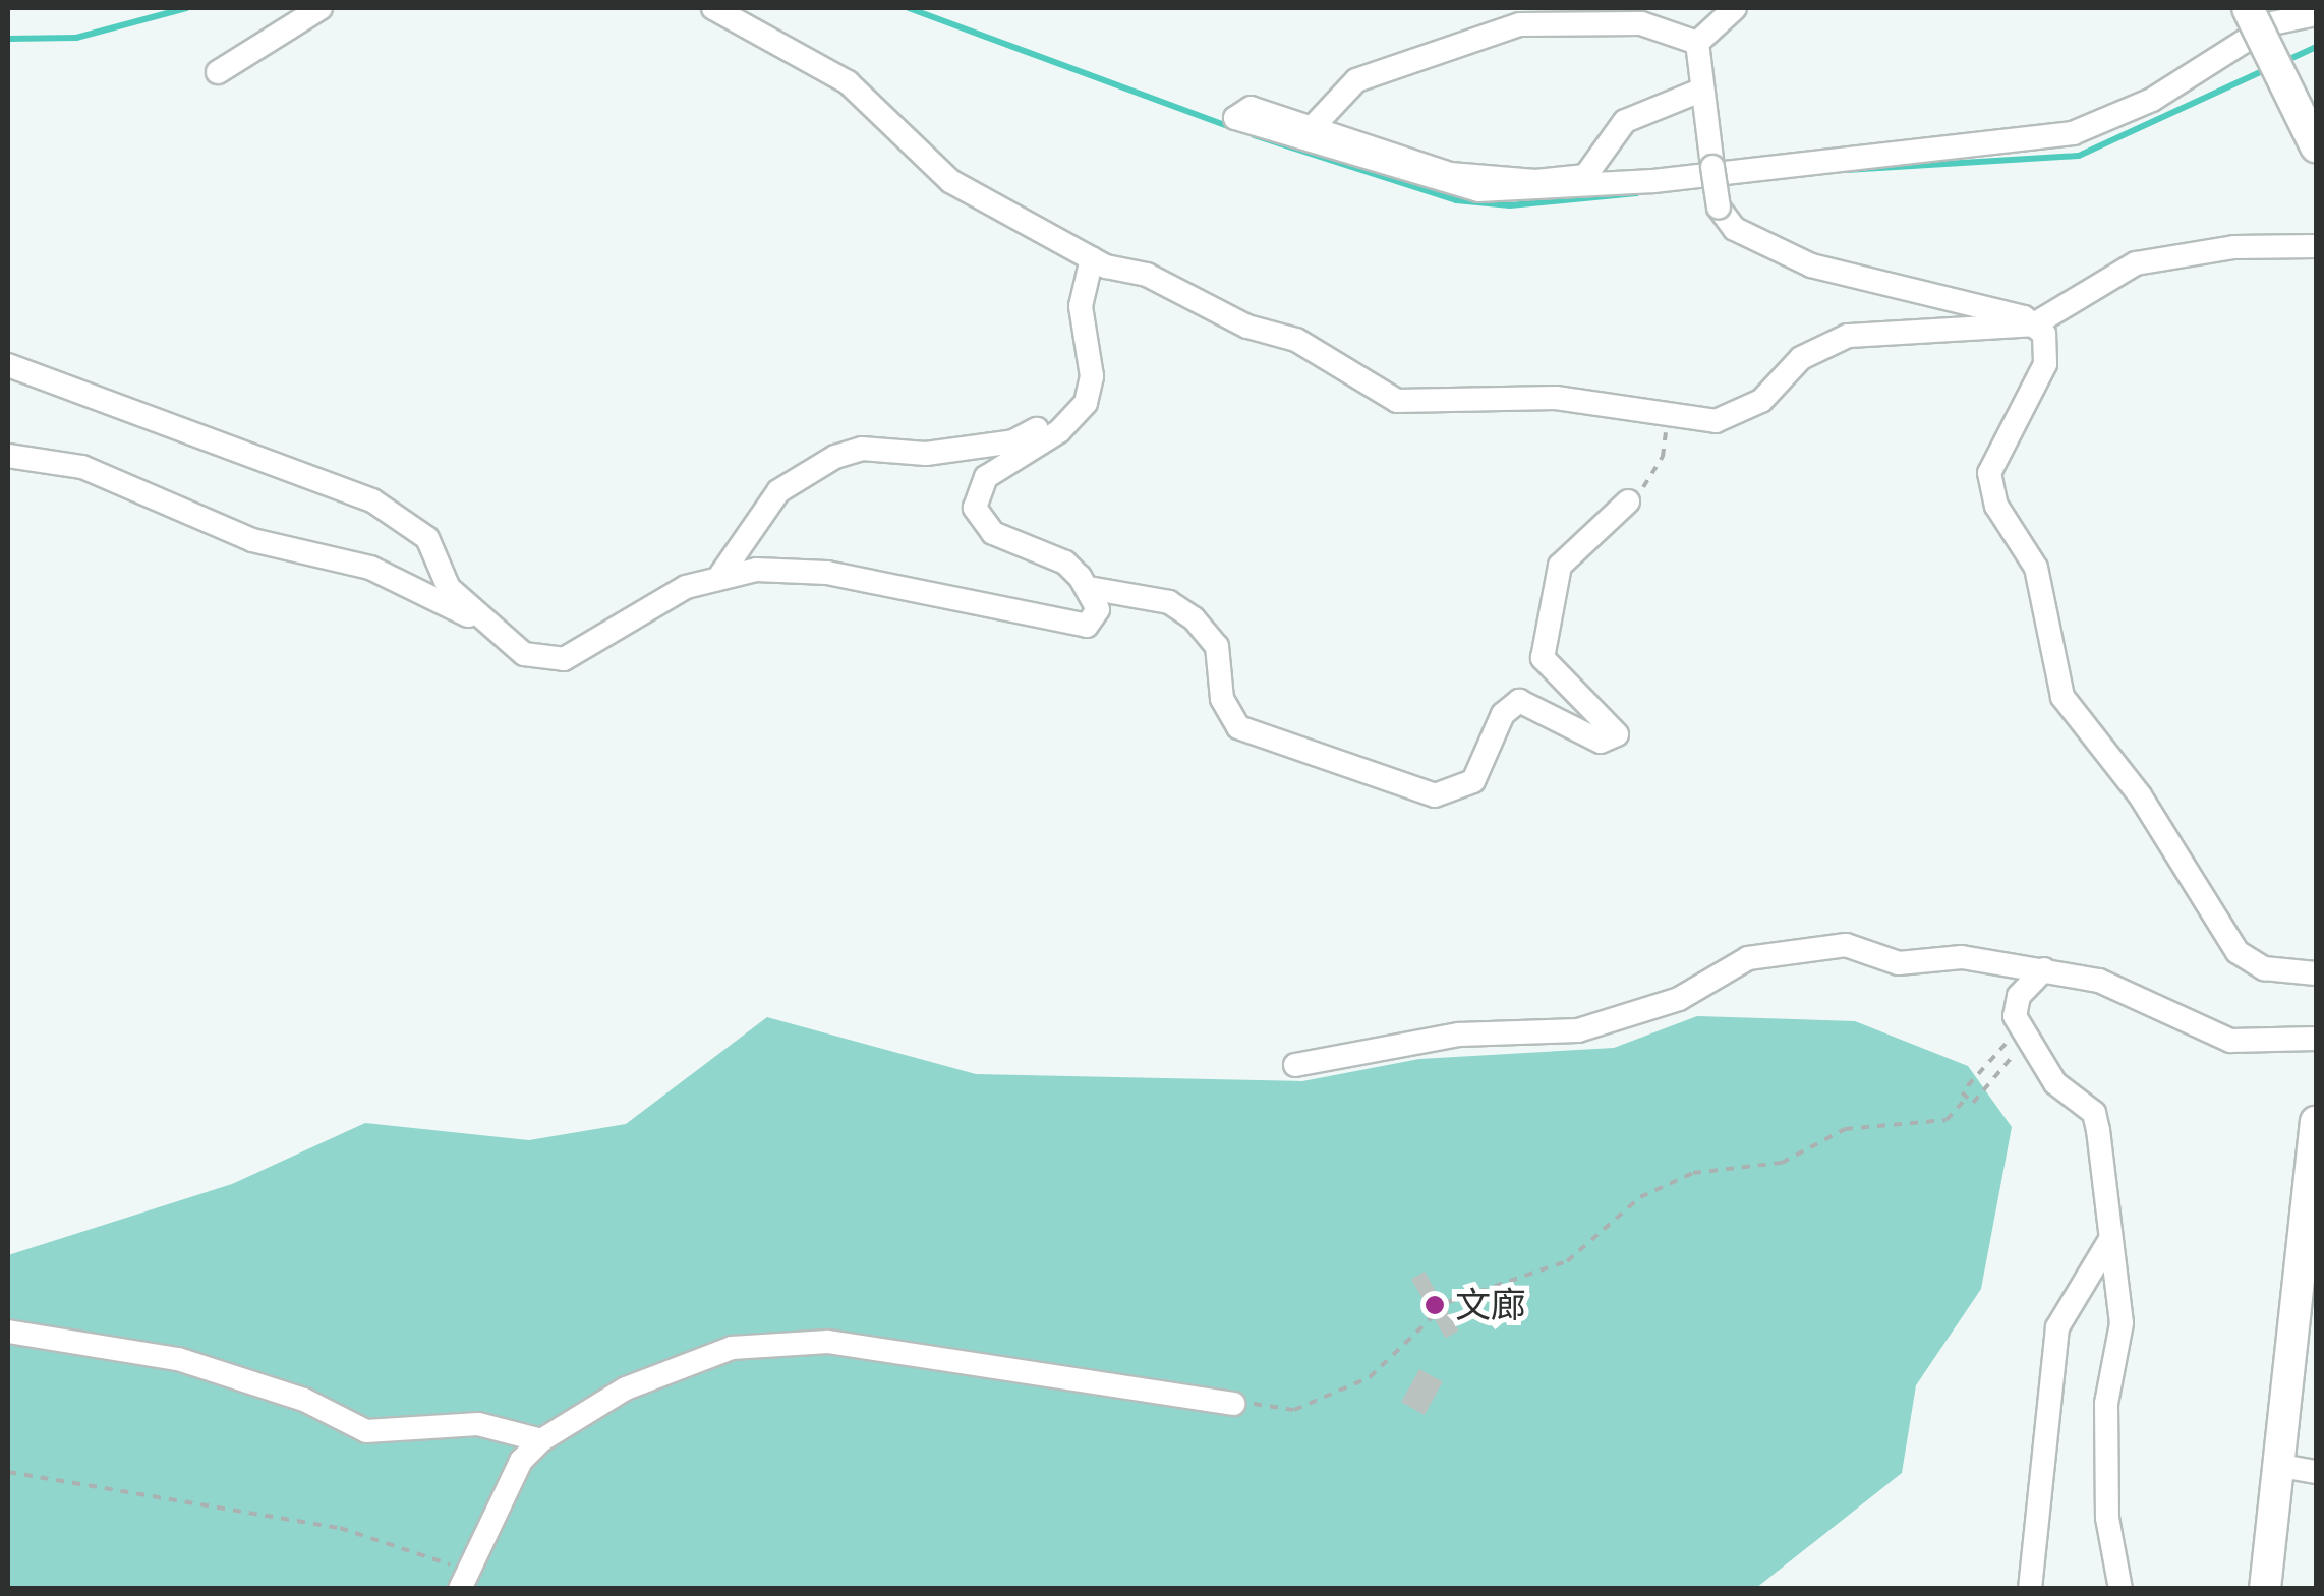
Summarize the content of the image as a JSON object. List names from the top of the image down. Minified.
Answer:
{"places":["文廊"]}
